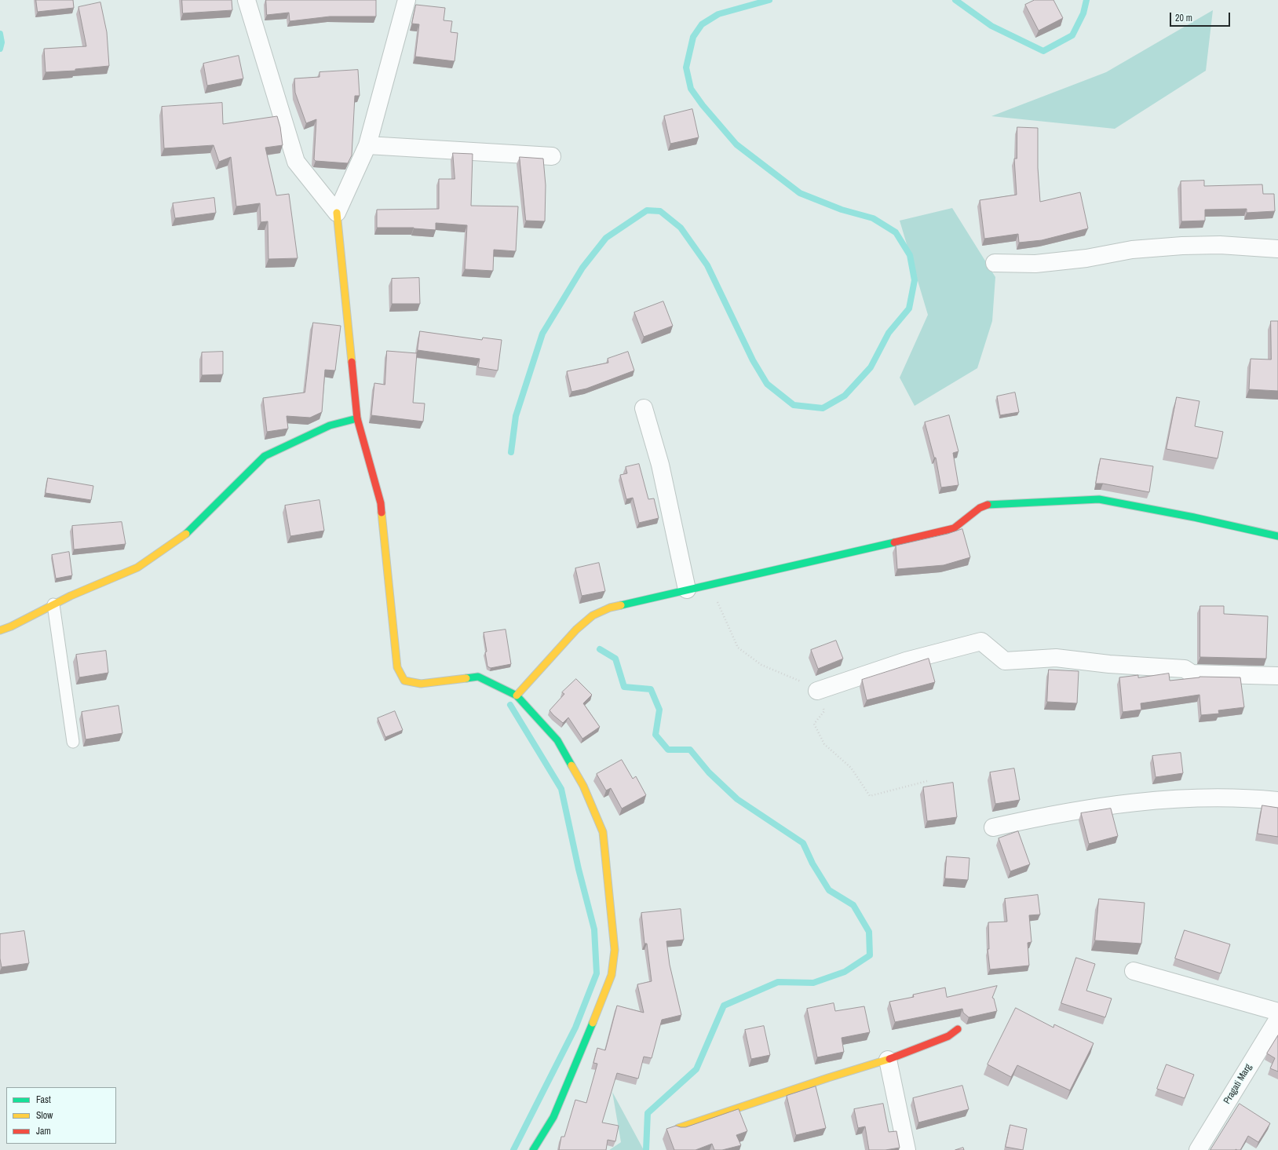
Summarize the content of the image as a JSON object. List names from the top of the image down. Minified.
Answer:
{"streets":{"street":["Pragati Marg"]},"legend":["Fast","Slow","Jam"],"scale_bar":"20 m"}
